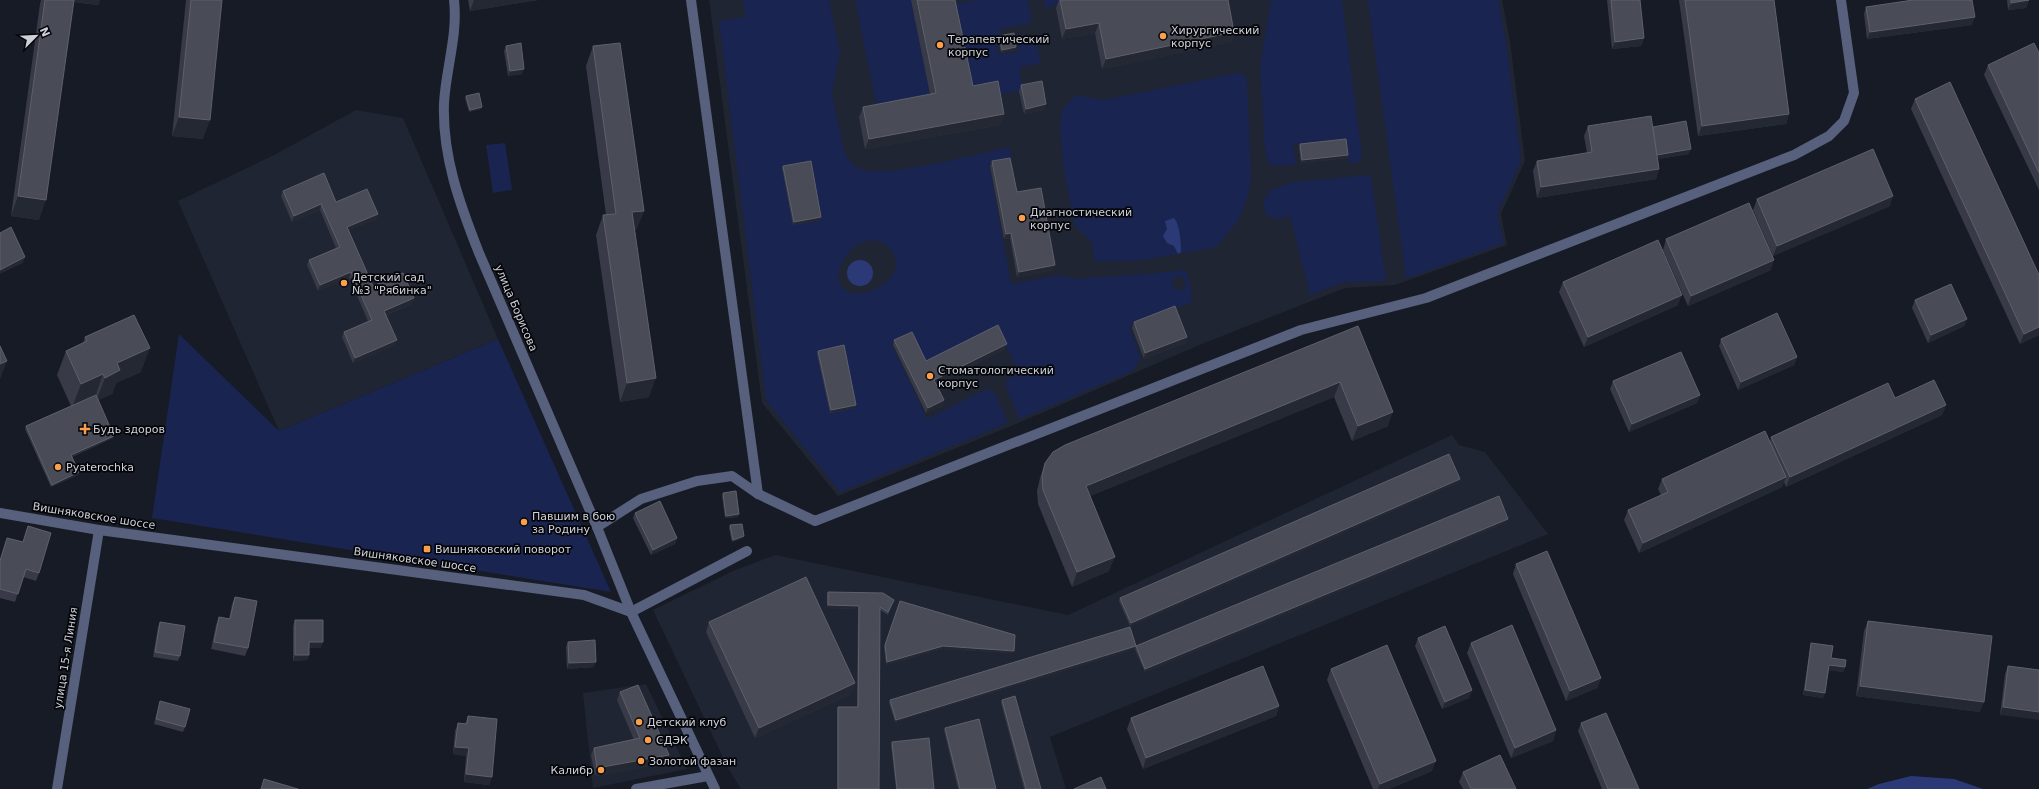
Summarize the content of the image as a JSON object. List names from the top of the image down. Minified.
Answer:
{"streets":{"street":["улица Борисова","Вишняковское шоссе","улица 15-я Линия"]},"crossings":[["улица Борисова","Вишняковское шоссе"],["Вишняковское шоссе","улица 15-я Линия"]],"places":{"other":["Хирургический корпус","Терапевтический корпус","Диагностический корпус","Детский сад №3 \"Рябинка\"","Стоматологический корпус","Pyaterochka","Павшим в бою за Родину","Детский клуб","СДЭК","Золотой фазан","Калибр"],"health":["Будь здоров"],"transit":["Вишняковский поворот"]},"north":"top right"}
